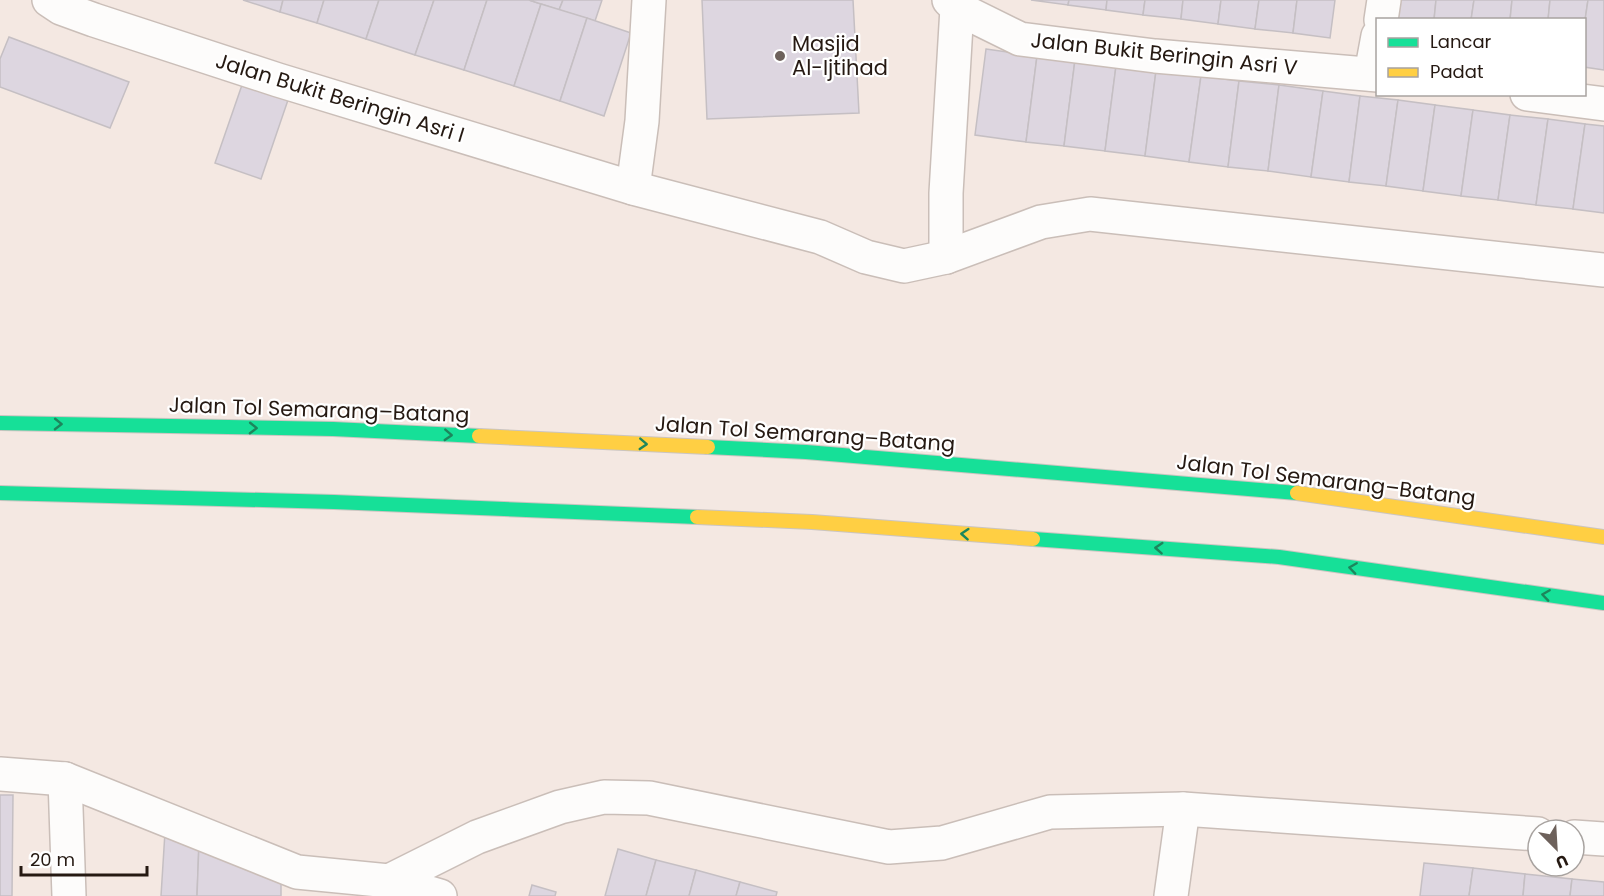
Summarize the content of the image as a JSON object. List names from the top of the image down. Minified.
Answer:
{"streets":{"highway":["Jalan Tol Semarang–Batang"],"street":["Jalan Bukit Beringin Asri V","Jalan Bukit Beringin Asri I"]},"crossings":[["Jalan Bukit Beringin Asri V","Jalan Bukit Beringin Asri I"]],"places":["Masjid Al-Ijtihad"],"legend":["Lancar","Padat"],"scale_bar":"20 m","north":"bottom right"}
